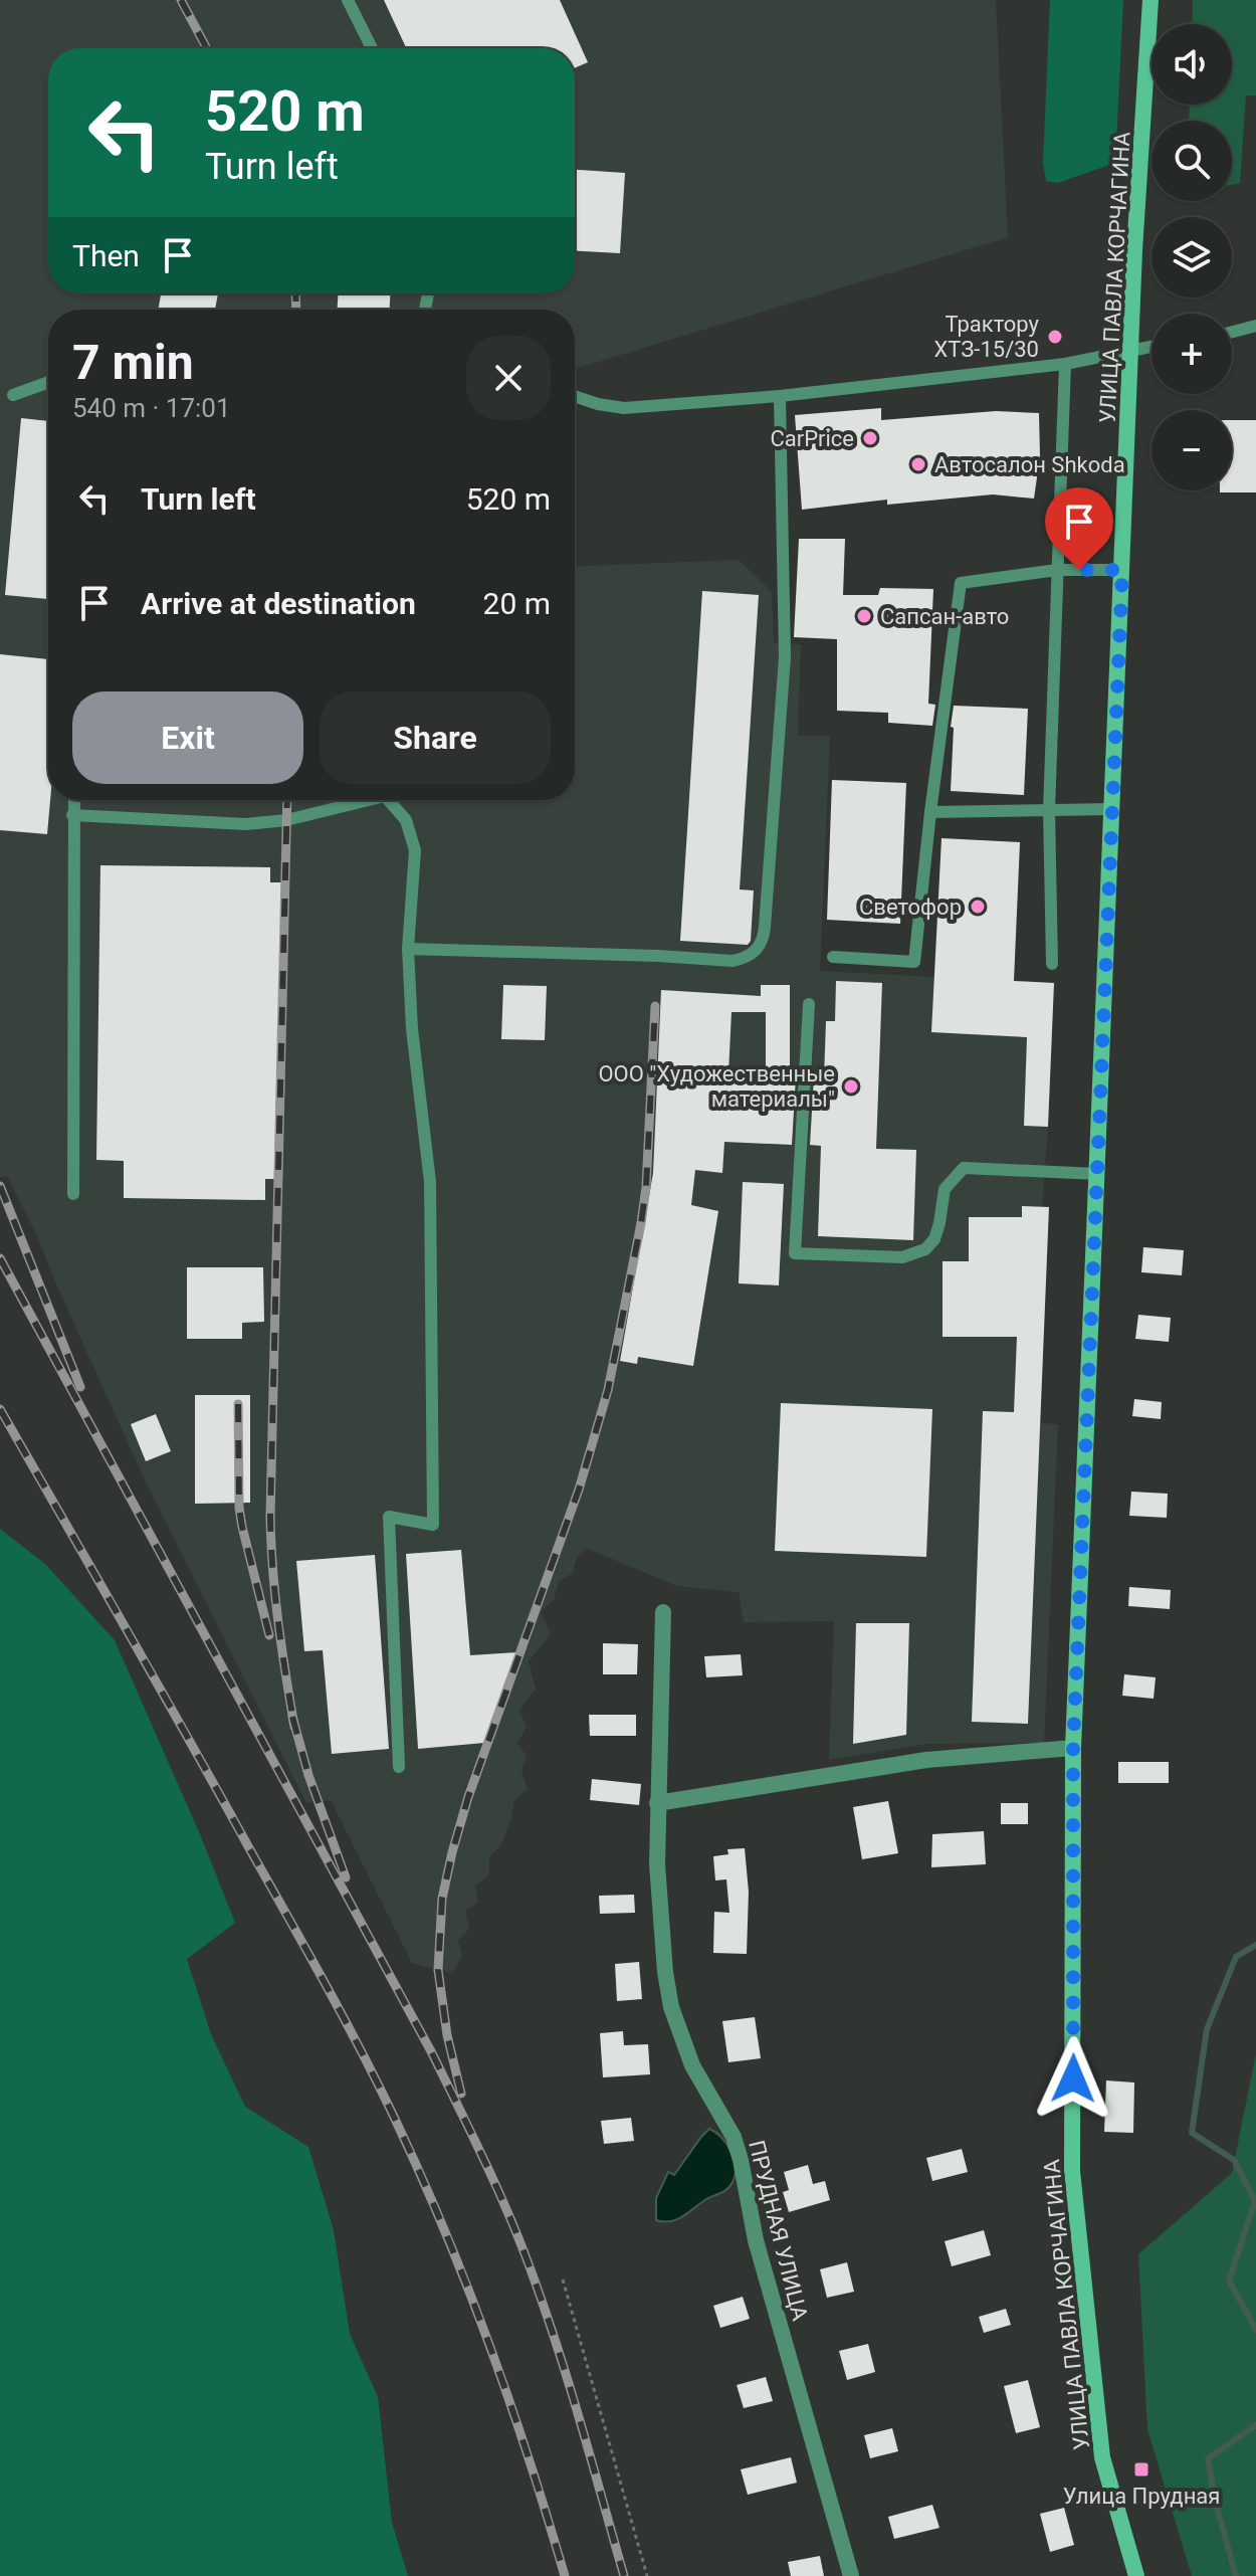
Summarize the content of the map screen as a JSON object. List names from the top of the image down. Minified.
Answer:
{"streets":{"main road":["УЛИЦА ПАВЛА КОРЧАГИНА"],"street":["ПРУДНАЯ УЛИЦА"]},"places":{"other":["Трактору ХТЗ-15/30","CarPrice","Автосалон Shkoda","Сапсан-авто","Светофор","ООО \"Художественные материалы\""],"transit":["Улица Прудная"]},"page":{"map_buttons":["+","−"],"turn":["520 m","Turn left"],"then":"Then","heading":["7 min","540 m · 17:01"],"list":[{"name":"Turn left","value":"520 m"},{"name":"Arrive at destination","value":"20 m"}],"buttons":["Exit","Share"]}}
